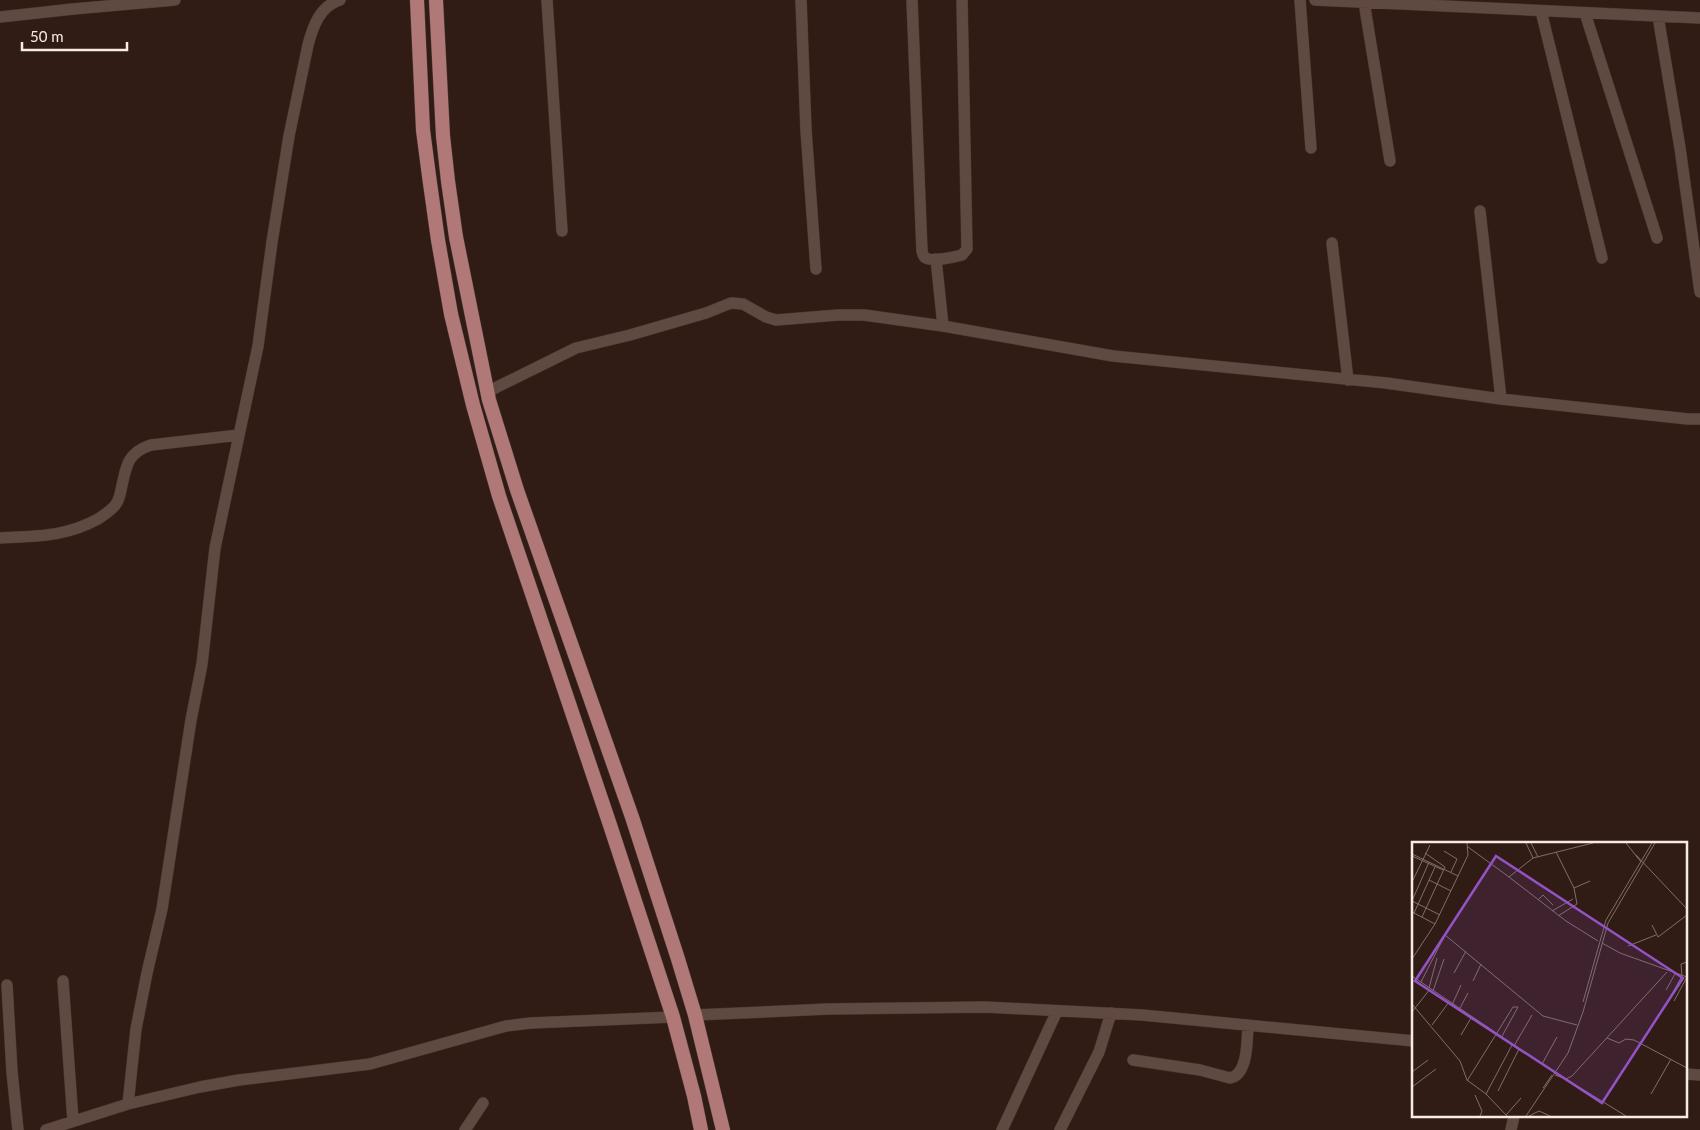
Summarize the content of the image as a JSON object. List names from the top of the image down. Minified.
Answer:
{"scale_bar":"50 m"}
